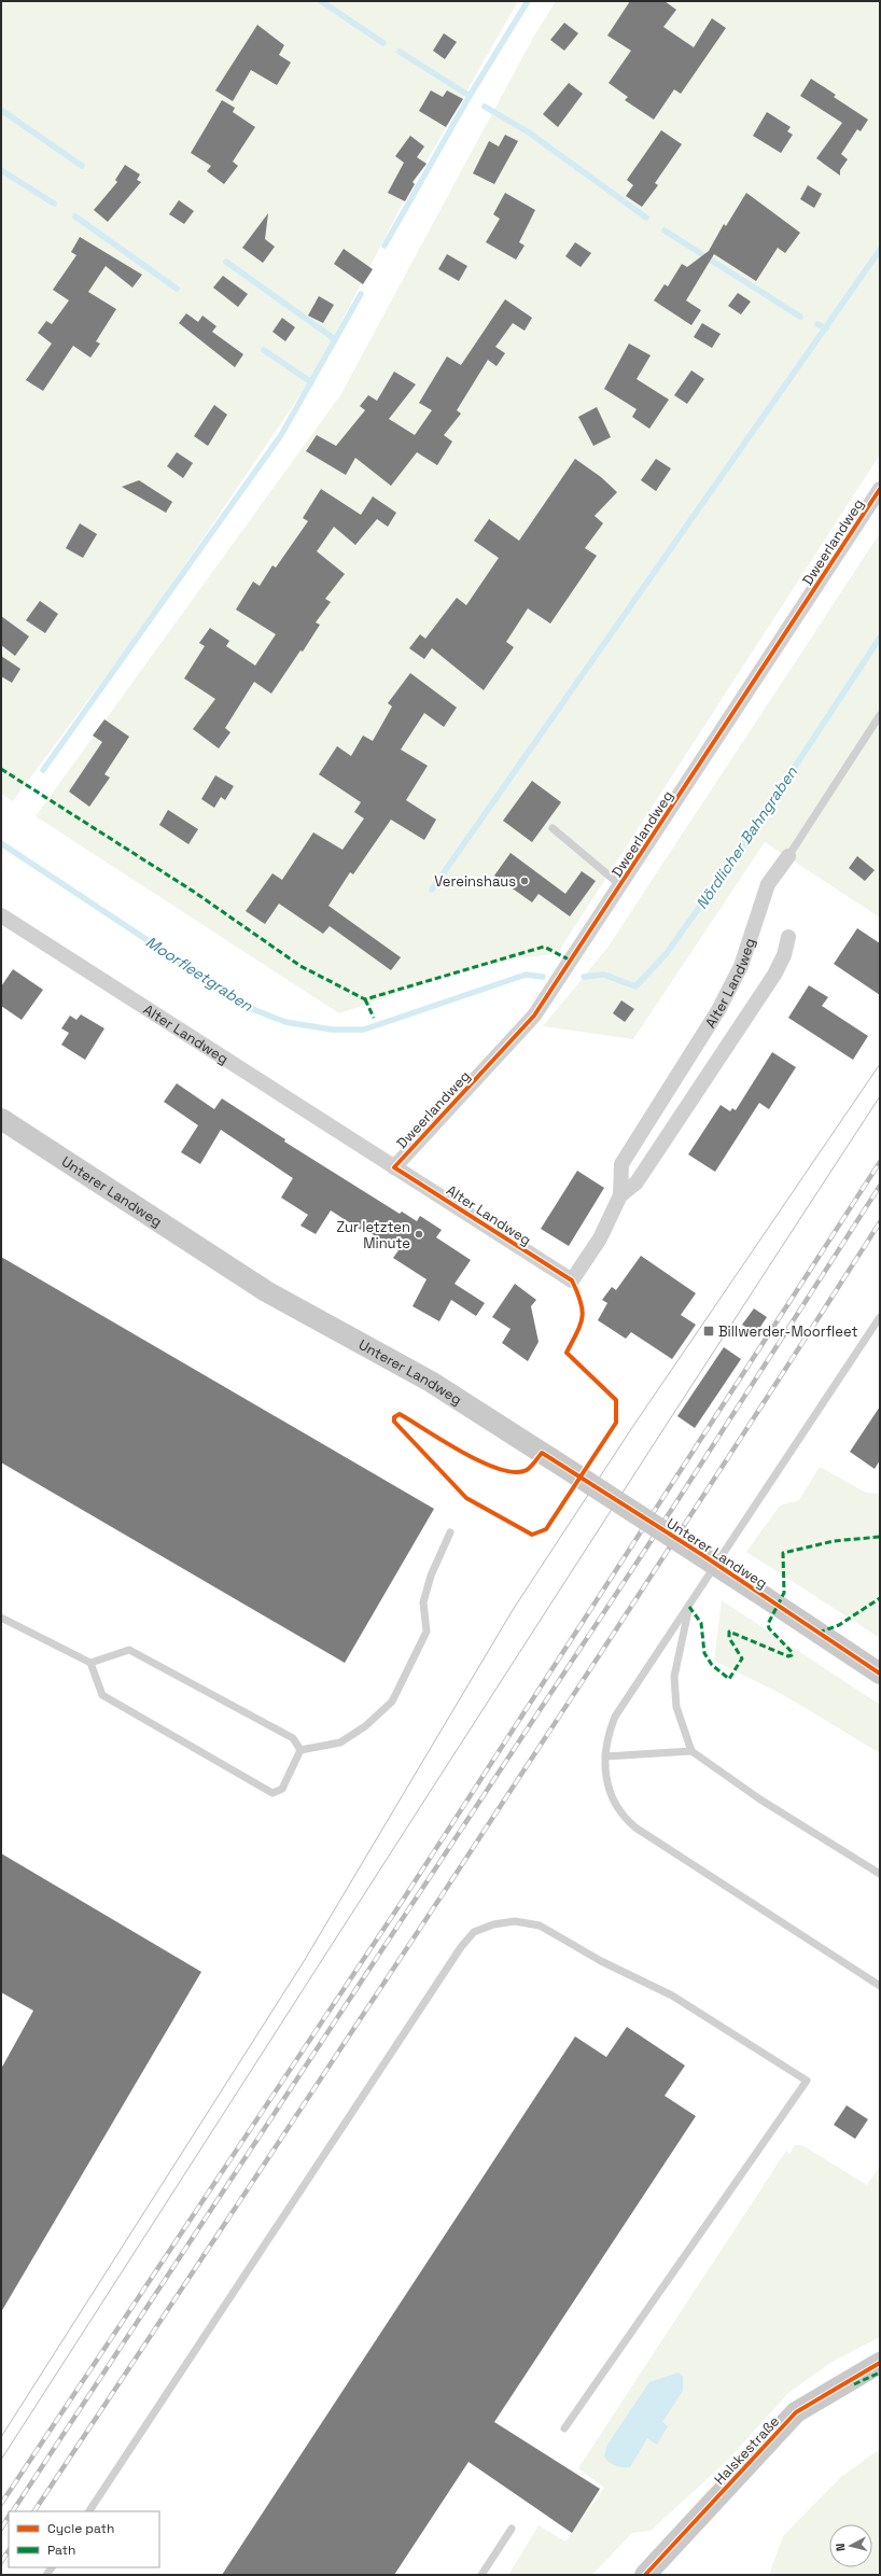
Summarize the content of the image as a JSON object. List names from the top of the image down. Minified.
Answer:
{"streets":{"main road":["Unterer Landweg","Halskestraße"],"street":["Dweerlandweg","Alter Landweg"]},"crossings":[["Dweerlandweg","Alter Landweg"]],"water":["Nördlicher Bahngraben","Moorfleetgraben"],"places":{"other":["Vereinshaus","Zur letzten Minute"],"transit":["Billwerder-Moorfleet"]},"legend":["Cycle path","Path"],"north":"left"}
